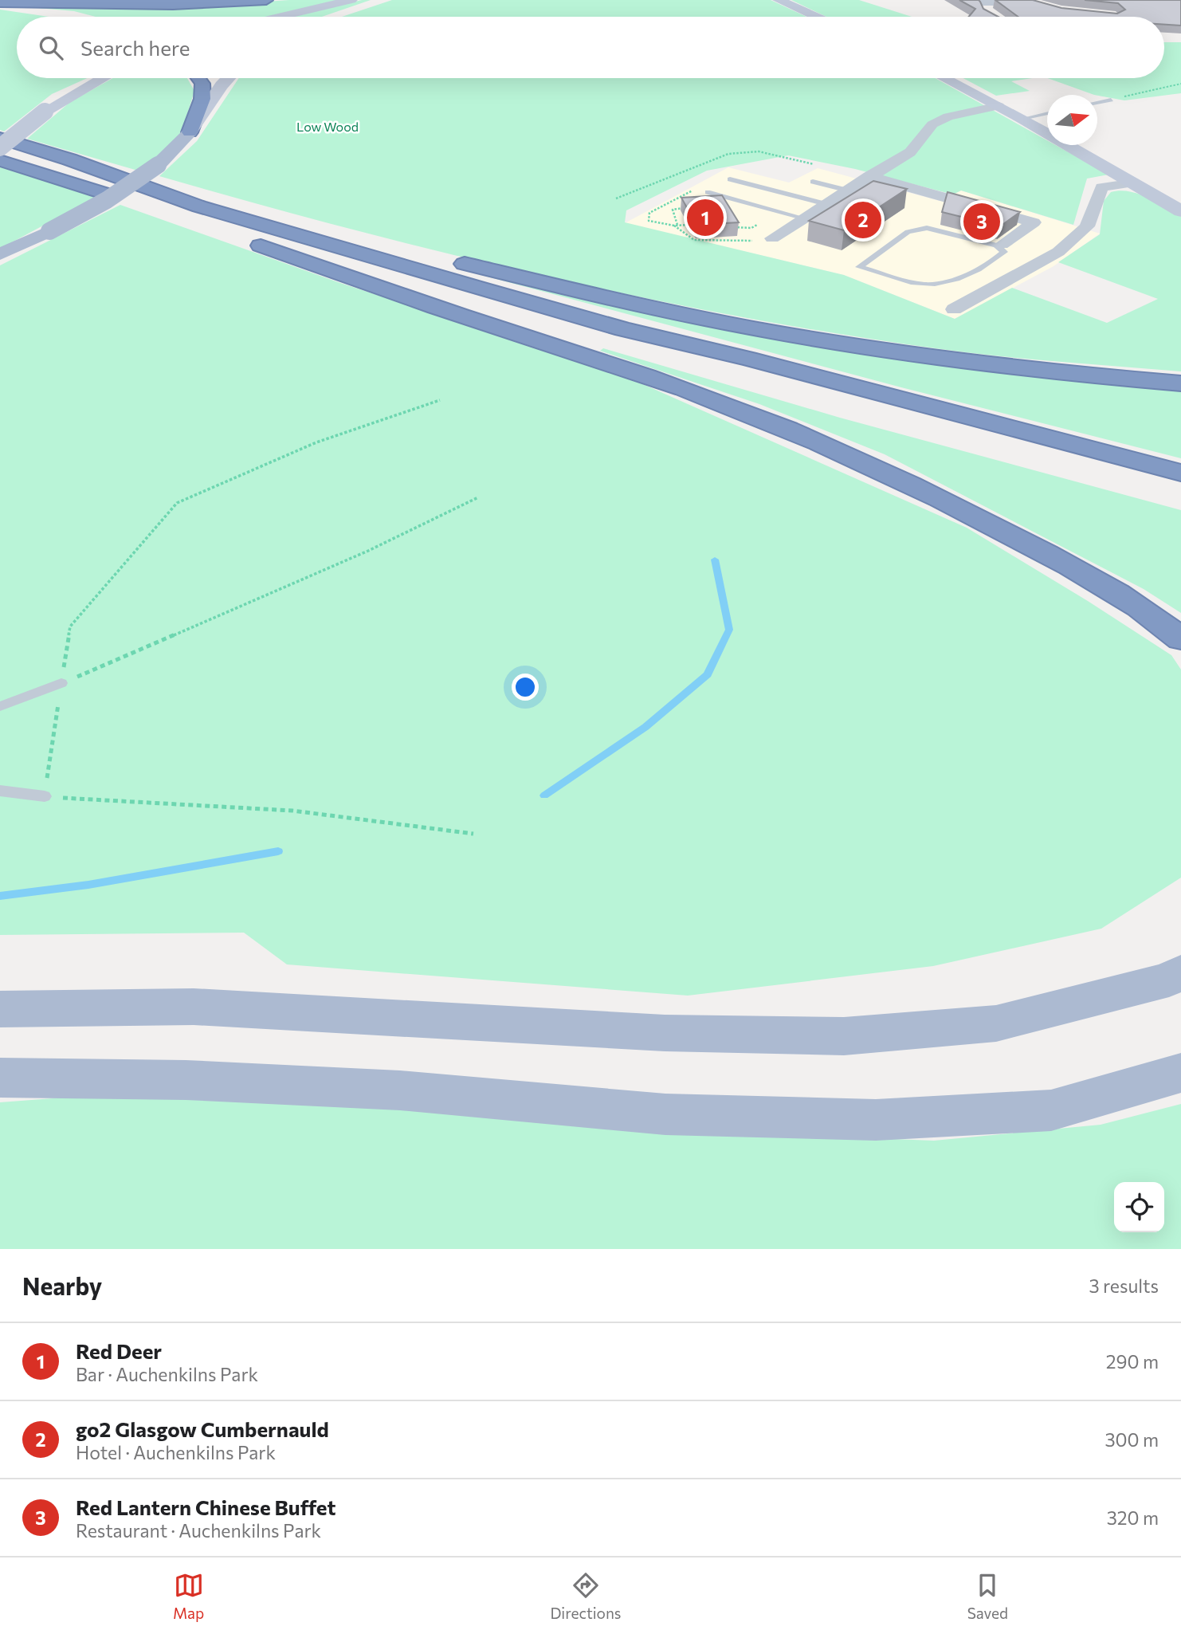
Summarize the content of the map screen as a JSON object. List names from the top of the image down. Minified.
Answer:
{"parks":["Low Wood"],"north":"right","page":{"search":"Search here","pins":["1","2","3"],"heading":["Nearby","3 results"],"list":[{"mark":"1","name":"Red Deer","note":"Bar · Auchenkilns Park","value":"290 m"},{"mark":"2","name":"go2 Glasgow Cumbernauld","note":"Hotel · Auchenkilns Park","value":"300 m"},{"mark":"3","name":"Red Lantern Chinese Buffet","note":"Restaurant · Auchenkilns Park","value":"320 m"}],"nav":["Map","Directions","Saved"]}}
